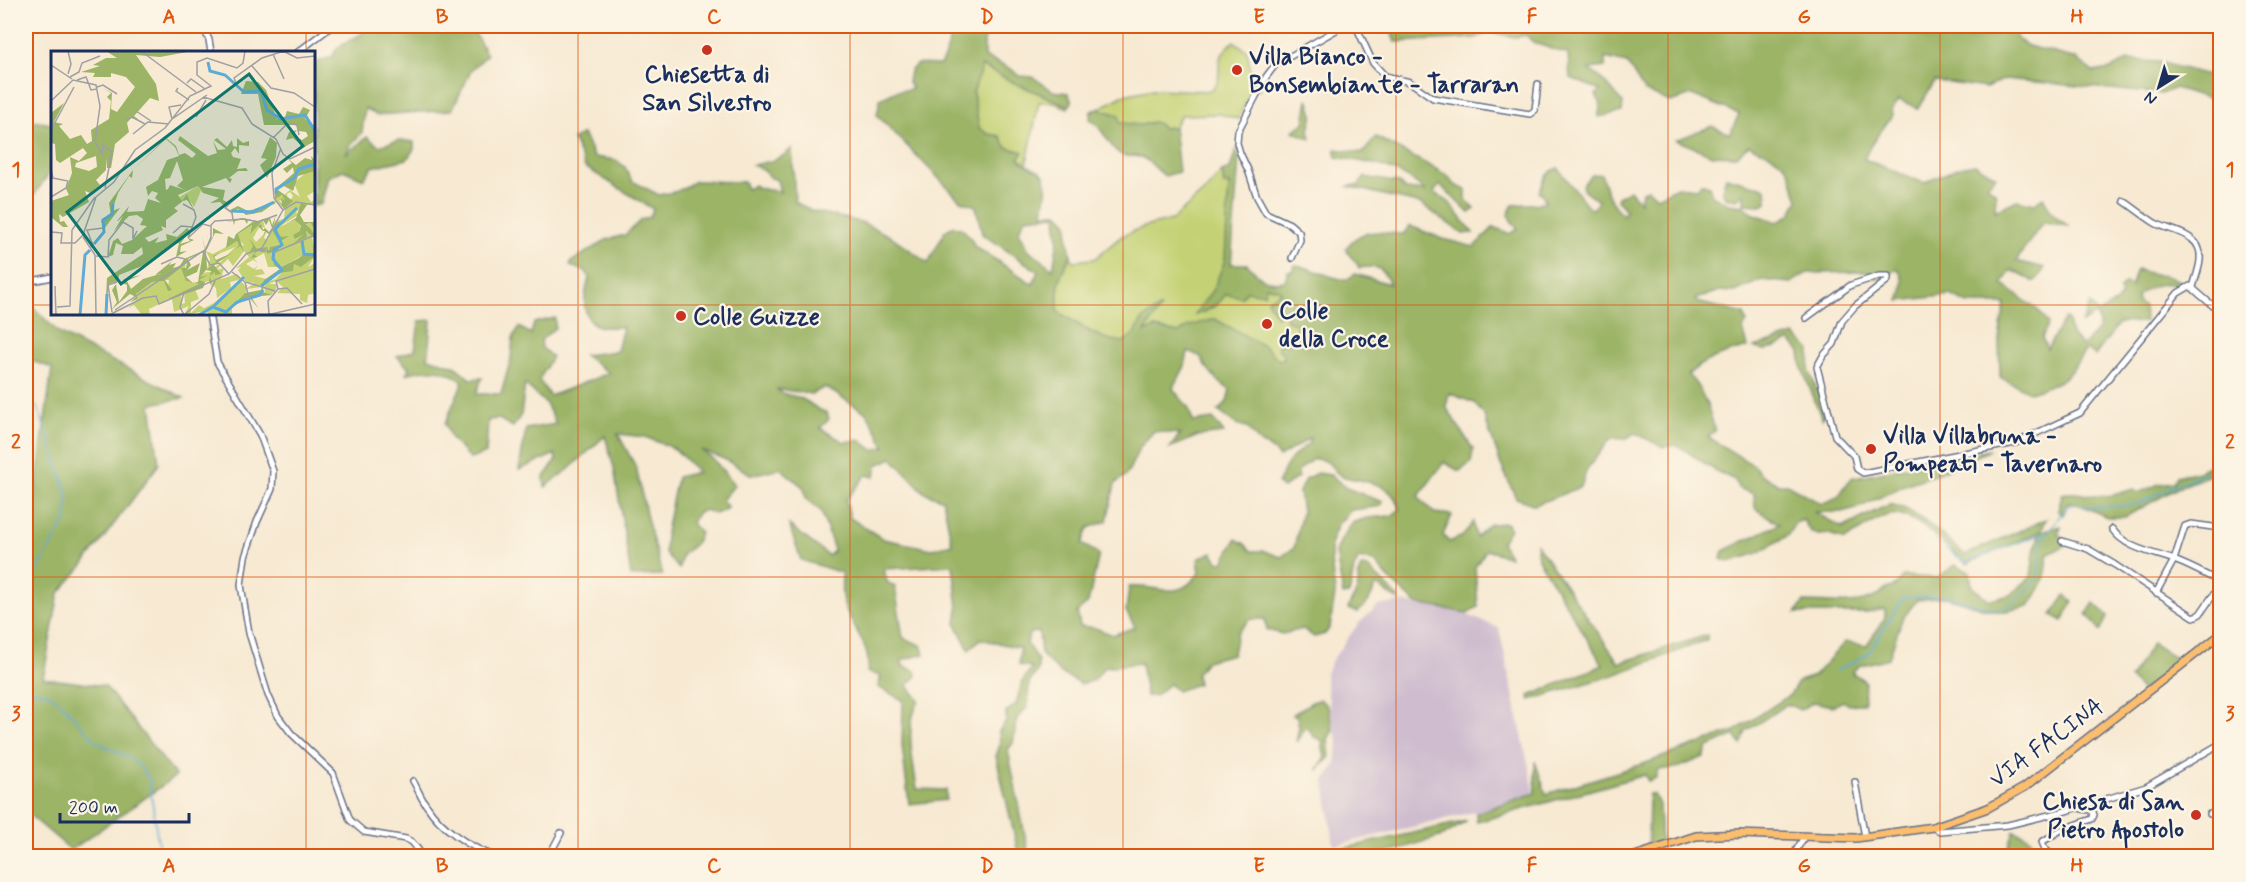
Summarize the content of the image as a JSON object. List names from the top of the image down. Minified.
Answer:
{"streets":{"main road":["VIA FACINA"]},"places":["Chiesetta di San Silvestro","Villa Bianco - Bonsembiante - Tarraran","Colle Guizze","Colle della Croce","Villa Villabruna - Pompeati - Tavernaro","Chiesa di San Pietro Apostolo"],"scale_bar":"200 m","north":"bottom left","grid":{"columns":["A","B","C","D","E","F","G","H"],"rows":["1","2","3"]}}
